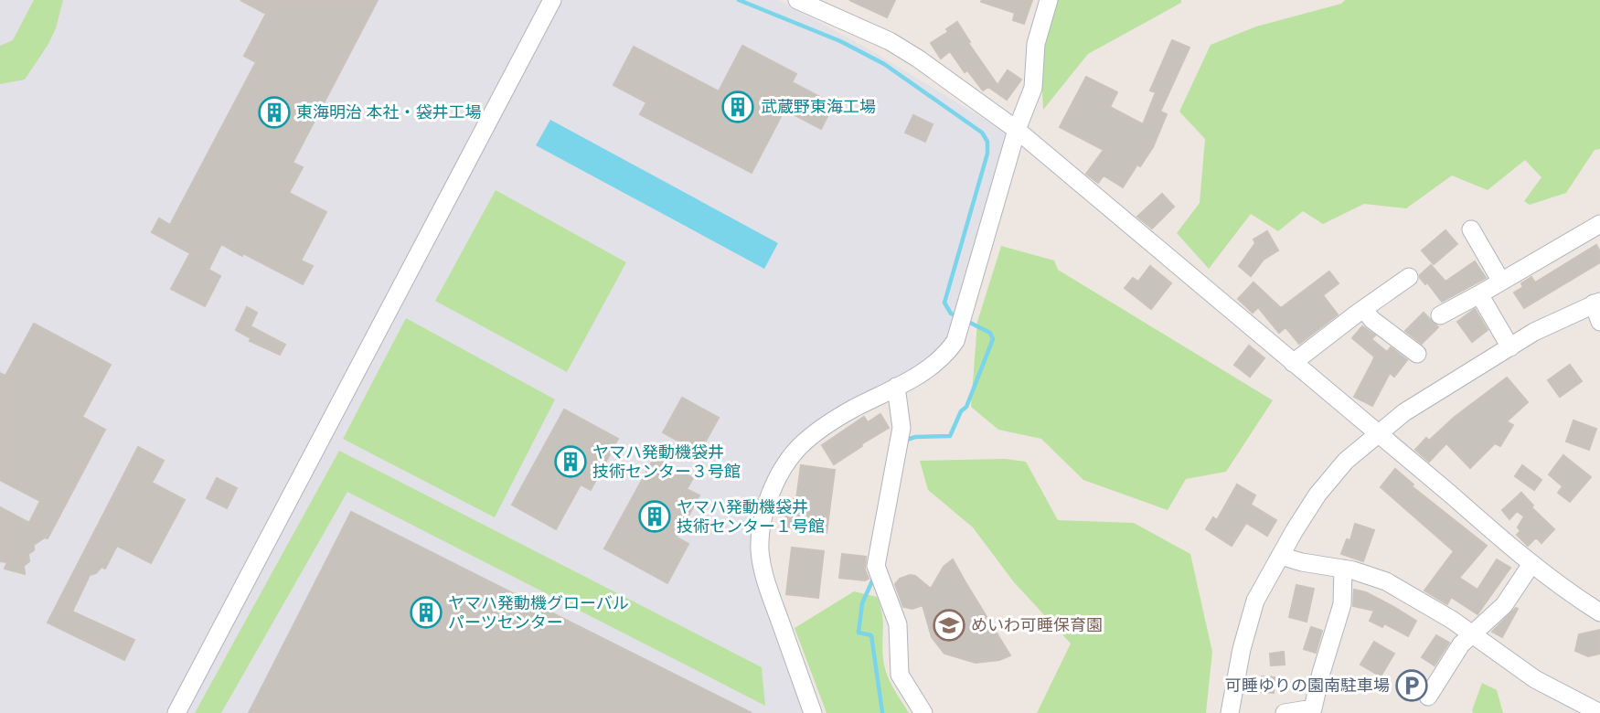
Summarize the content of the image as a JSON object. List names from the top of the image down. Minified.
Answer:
{"places":{"building":["武蔵野東海工場","東海明治 本社・袋井工場","ヤマハ発動機袋井 技術センター３号館","ヤマハ発動機袋井 技術センター１号館","ヤマハ発動機グローバル パーツセンター"],"school or university":["めいわ可睡保育園"],"parking":["可睡ゆりの園南駐車場"]}}
